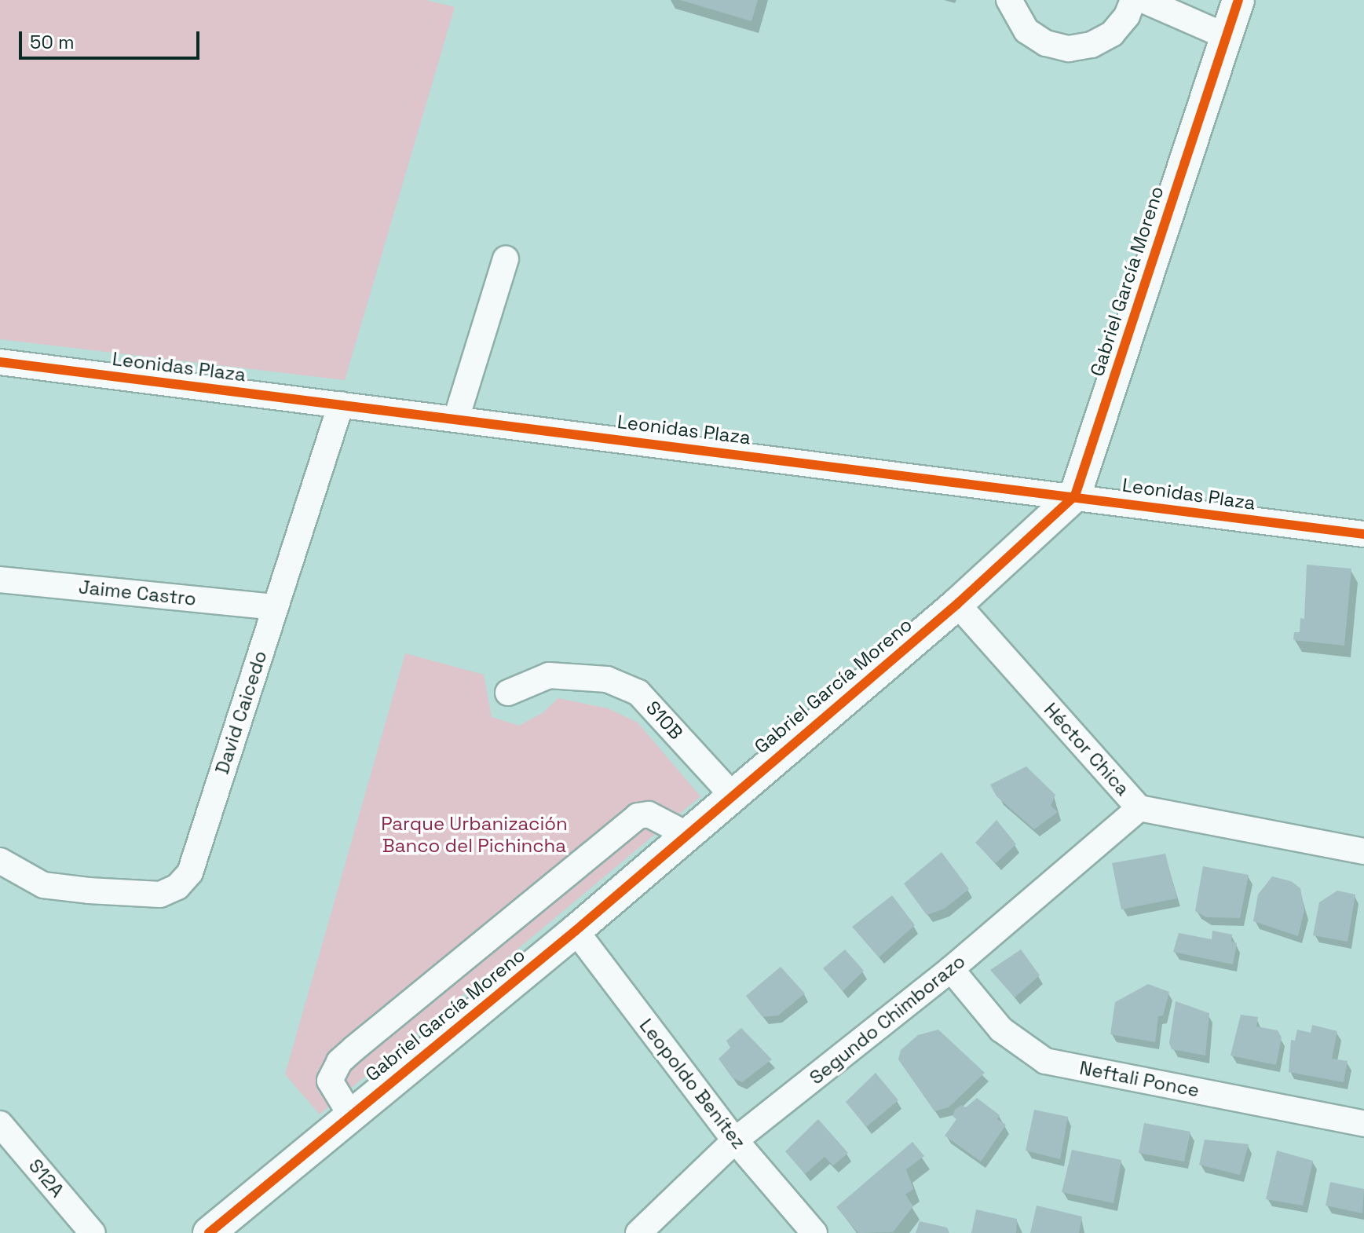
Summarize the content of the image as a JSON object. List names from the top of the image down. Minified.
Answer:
{"streets":{"street":["Gabriel García Moreno","Leonidas Plaza","Jaime Castro","David Caicedo","S10B","Héctor Chica","Segundo Chimborazo","Neftali Ponce","Leopoldo Benítez","S12A"]},"crossings":[["Gabriel García Moreno","Leonidas Plaza"],["Gabriel García Moreno","S10B"],["Gabriel García Moreno","Héctor Chica"],["Gabriel García Moreno","Leopoldo Benítez"],["Leonidas Plaza","David Caicedo"],["Jaime Castro","David Caicedo"],["Héctor Chica","Segundo Chimborazo"],["Segundo Chimborazo","Neftali Ponce"],["Segundo Chimborazo","Leopoldo Benítez"]],"parks":["Parque Urbanización Banco del Pichincha"],"scale_bar":"50 m"}
